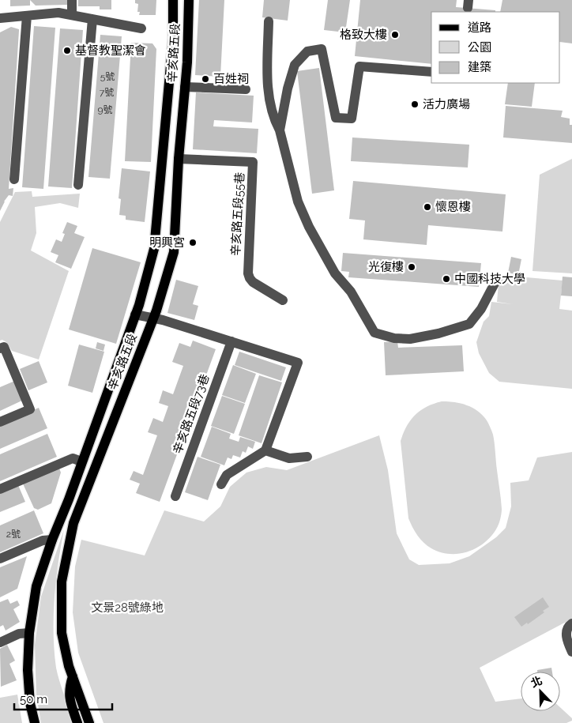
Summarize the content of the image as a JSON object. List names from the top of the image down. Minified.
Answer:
{"streets":{"main road":["辛亥路五段"],"street":["辛亥路五段55巷","辛亥路五段73巷"]},"crossings":[["辛亥路五段","辛亥路五段55巷"]],"parks":["文景28號綠地"],"places":["格致大樓","基督教聖潔會","百姓祠","活力廣場","懷恩樓","明興宮","光復樓","中國科技大學"],"house_numbers":["5號","7號","9號","2號"],"legend":["道路","公園","建築"],"scale_bar":"50 m","north":"top left"}
